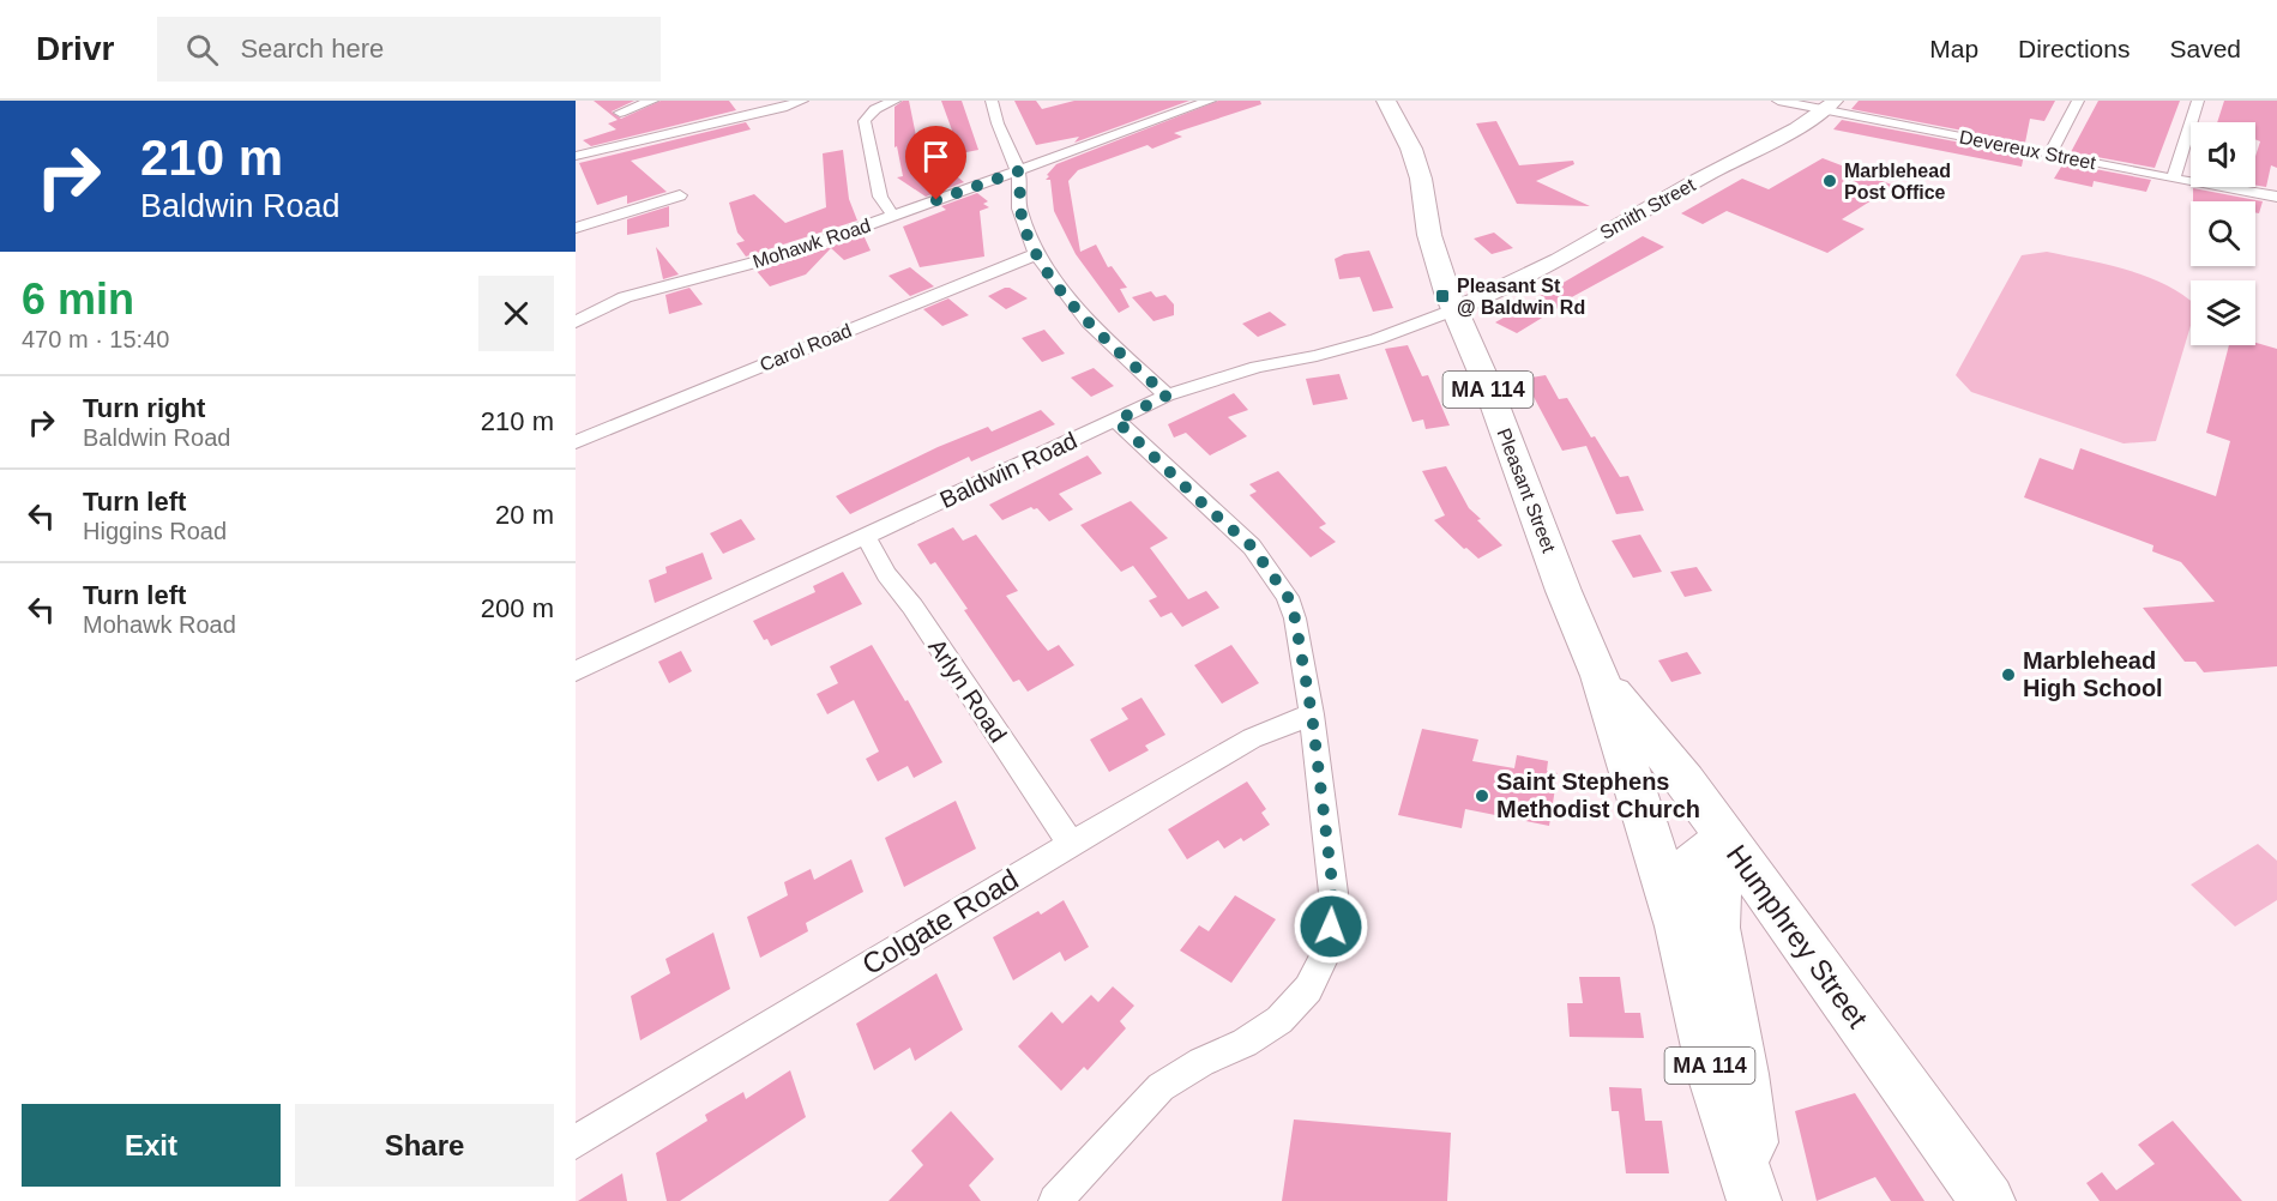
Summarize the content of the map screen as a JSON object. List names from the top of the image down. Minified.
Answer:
{"streets":{"main road":["MA 114","Pleasant Street","Humphrey Street"],"street":["Devereux Street","Smith Street","Mohawk Road","Carol Road","Baldwin Road","Arlyn Road","Colgate Road"]},"crossings":[["Devereux Street","Smith Street"],["Smith Street","Baldwin Road"],["Smith Street","Pleasant Street"],["MA 114","Pleasant Street"],["MA 114","Humphrey Street"],["Baldwin Road","Pleasant Street"],["Baldwin Road","Arlyn Road"],["Pleasant Street","Humphrey Street"],["Arlyn Road","Colgate Road"]],"places":{"other":["Marblehead Post Office","Marblehead High School","Saint Stephens Methodist Church"],"transit":["Pleasant St @ Baldwin Rd"]},"page":{"header":"Drivr","search":"Search here","nav":["Map","Directions","Saved"],"turn":["210 m","Baldwin Road"],"heading":["6 min","470 m · 15:40"],"list":[{"name":"Turn right","note":"Baldwin Road","value":"210 m"},{"name":"Turn left","note":"Higgins Road","value":"20 m"},{"name":"Turn left","note":"Mohawk Road","value":"200 m"}],"buttons":["Exit","Share"]}}
